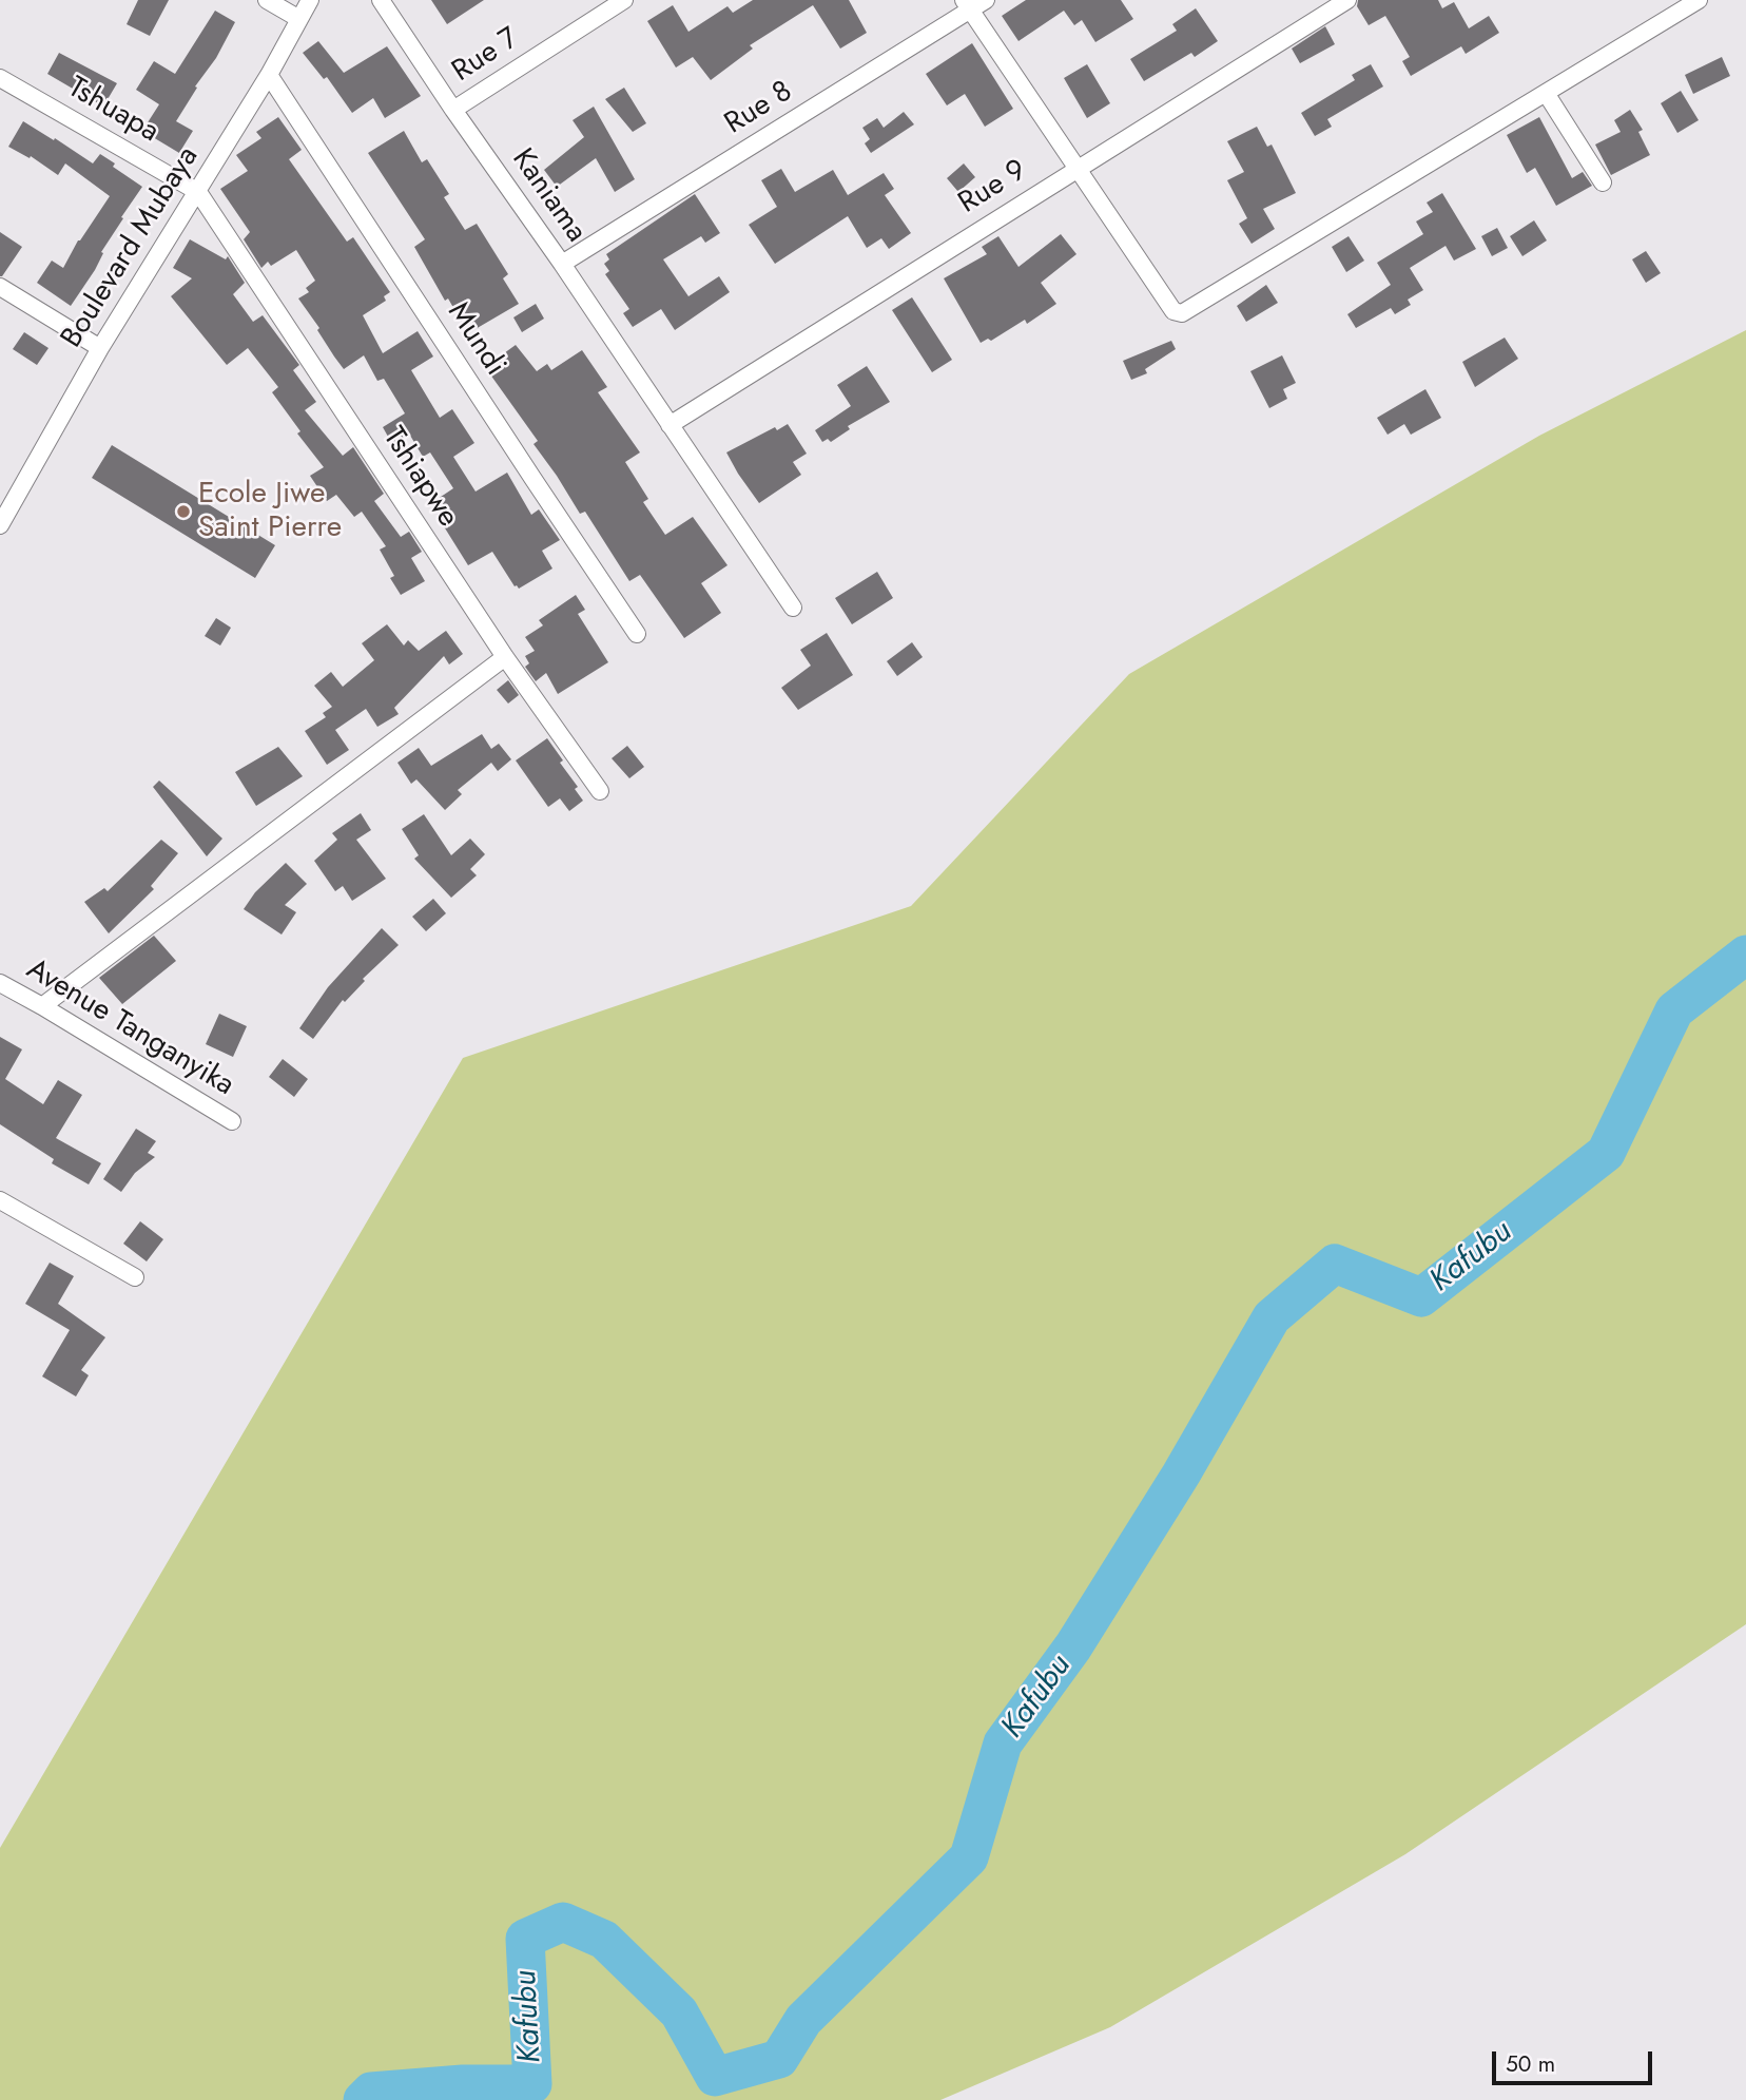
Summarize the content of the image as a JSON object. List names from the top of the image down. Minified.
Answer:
{"streets":{"street":["Rue 7","Rue 8","Tshuapa","Rue 9","Kaniama","Boulevard Mubaya","Mundi","Tshiapwe","Avenue Tanganyika"]},"crossings":[["Rue 7","Kaniama"],["Rue 8","Kaniama"],["Tshuapa","Boulevard Mubaya"],["Tshuapa","Tshiapwe"],["Rue 9","Kaniama"],["Boulevard Mubaya","Mundi"],["Boulevard Mubaya","Tshiapwe"]],"water":["Kafubu"],"places":["Ecole Jiwe Saint Pierre"],"scale_bar":"50 m"}
